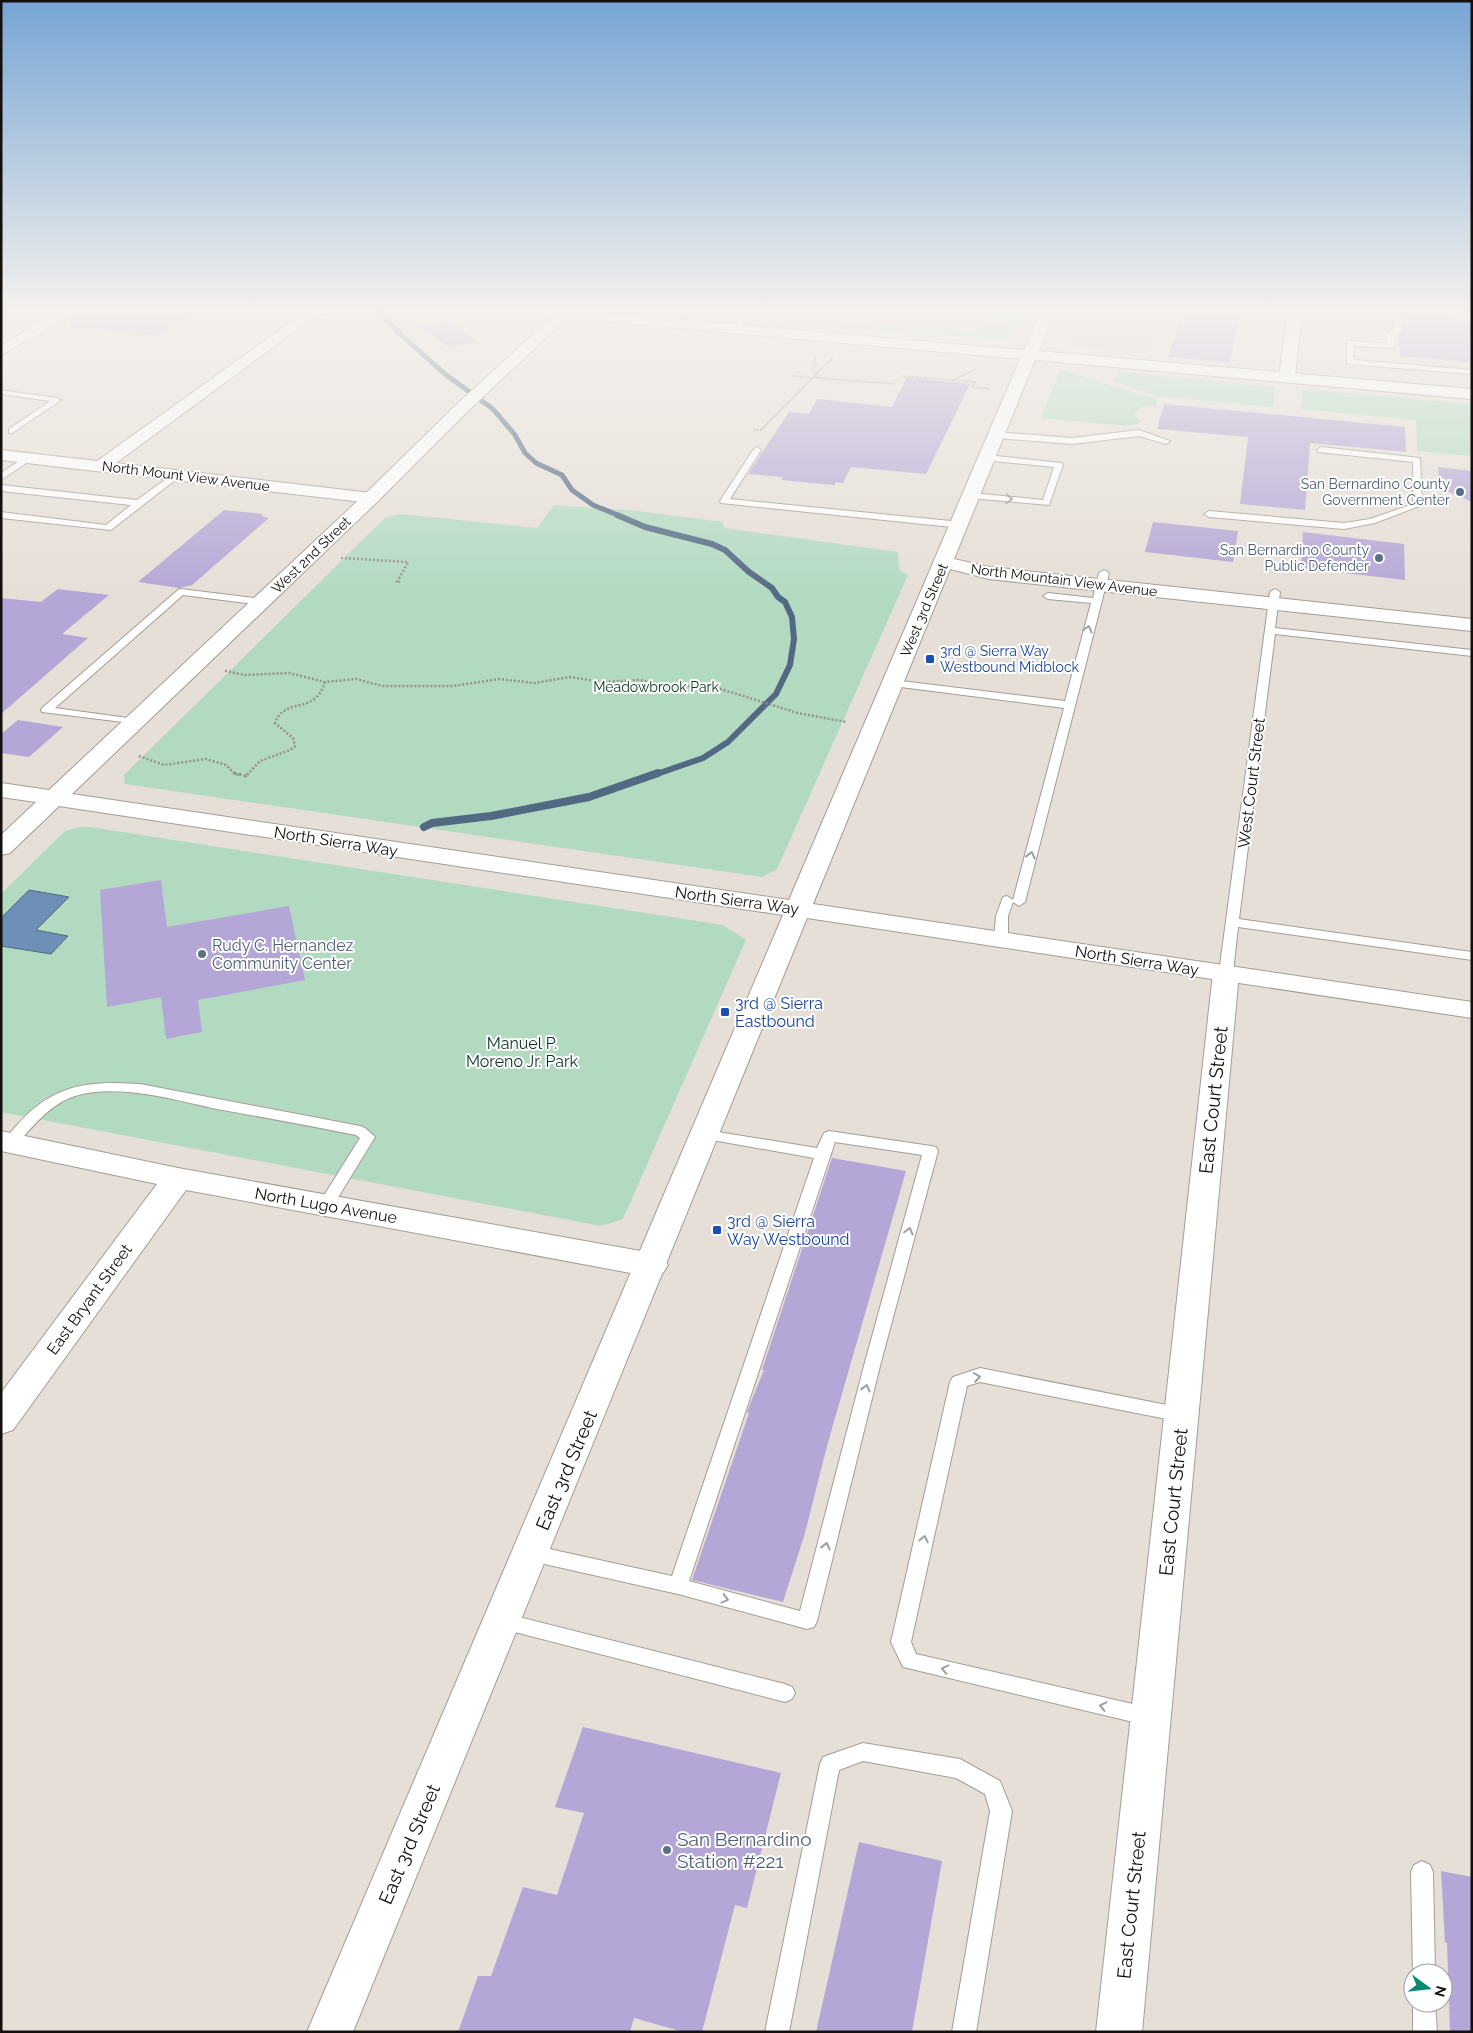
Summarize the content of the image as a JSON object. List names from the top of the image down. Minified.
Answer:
{"streets":{"street":["North Mount View Avenue","West 2nd Street","North Mountain View Avenue","West 3rd Street","North Sierra Way","East Court Street","North Lugo Avenue","East Bryant Street","East 3rd Street"],"lane":["West Court Street"]},"crossings":[["North Mount View Avenue","West 2nd Street"],["West 2nd Street","North Sierra Way"],["North Mountain View Avenue","West 3rd Street"],["North Mountain View Avenue","West Court Street"],["West 3rd Street","North Sierra Way"],["West 3rd Street","East 3rd Street"],["West Court Street","North Sierra Way"],["West Court Street","East Court Street"],["North Sierra Way","East Court Street"],["North Sierra Way","East 3rd Street"],["North Lugo Avenue","East Bryant Street"],["North Lugo Avenue","East 3rd Street"]],"parks":["Meadowbrook Park","Manuel P. Moreno Jr. Park"],"places":{"other":["San Bernardino County Government Center","San Bernardino County Public Defender","Rudy C. Hernandez Community Center","San Bernardino Station #221"],"transit":["3rd @ Sierra Way Westbound Midblock","3rd @ Sierra Eastbound","3rd @ Sierra Way Westbound"]},"north":"right"}
